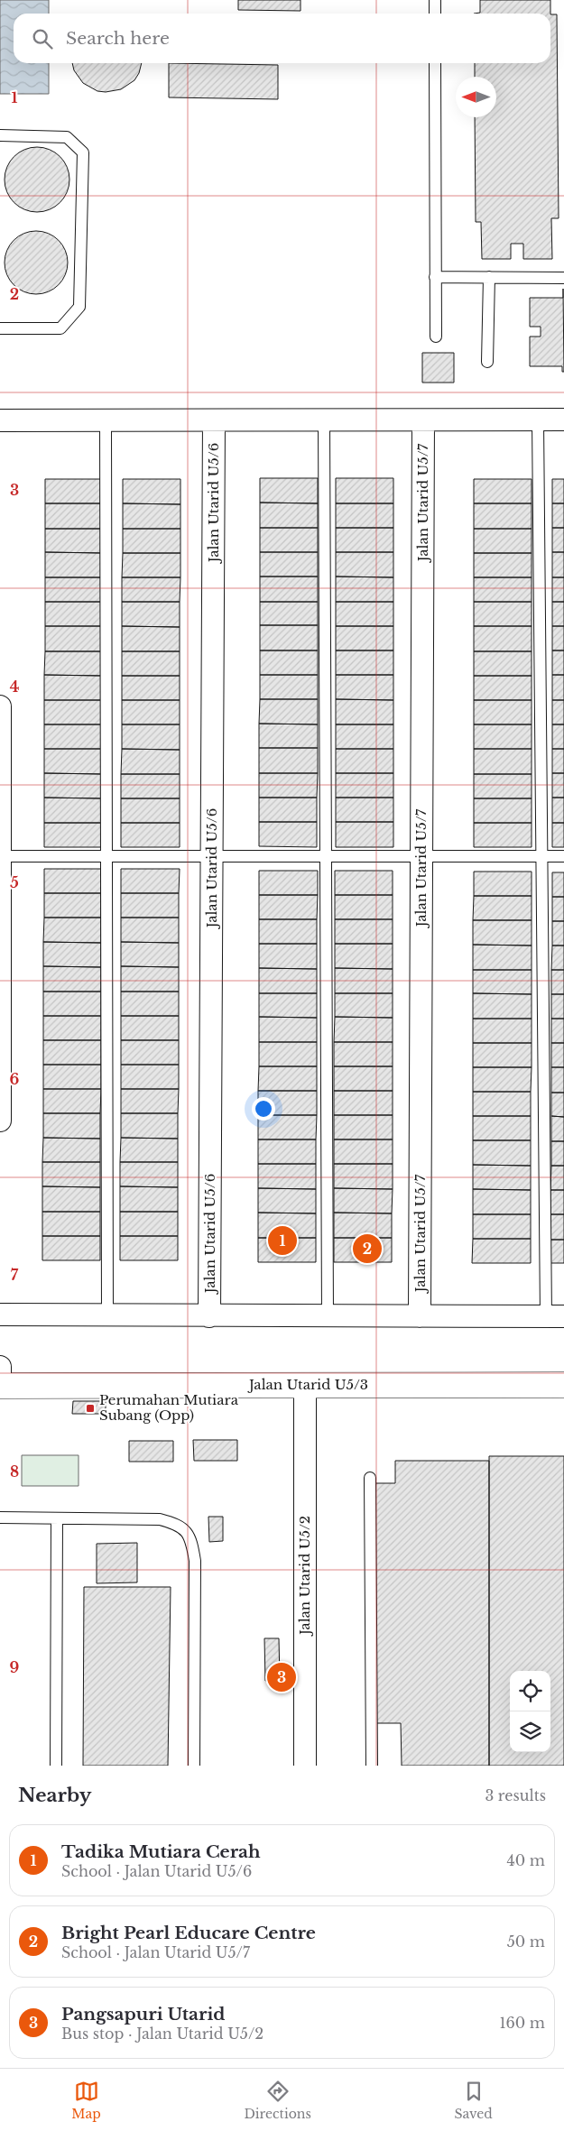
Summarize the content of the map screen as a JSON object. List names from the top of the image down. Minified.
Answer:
{"streets":{"street":["Jalan Utarid U5/6","Jalan Utarid U5/7","Jalan Utarid U5/3","Jalan Utarid U5/2"]},"crossings":[["Jalan Utarid U5/3","Jalan Utarid U5/2"]],"places":{"transit":["Perumahan Mutiara Subang (Opp)"]},"north":"left","page":{"search":"Search here","pins":["1","2","3"],"heading":["Nearby","3 results"],"list":[{"mark":"1","name":"Tadika Mutiara Cerah","note":"School · Jalan Utarid U5/6","value":"40 m"},{"mark":"2","name":"Bright Pearl Educare Centre","note":"School · Jalan Utarid U5/7","value":"50 m"},{"mark":"3","name":"Pangsapuri Utarid","note":"Bus stop · Jalan Utarid U5/2","value":"160 m"}],"nav":["Map","Directions","Saved"]},"grid":{"rows":["1","2","3","4","5","6","7","8","9"]}}
